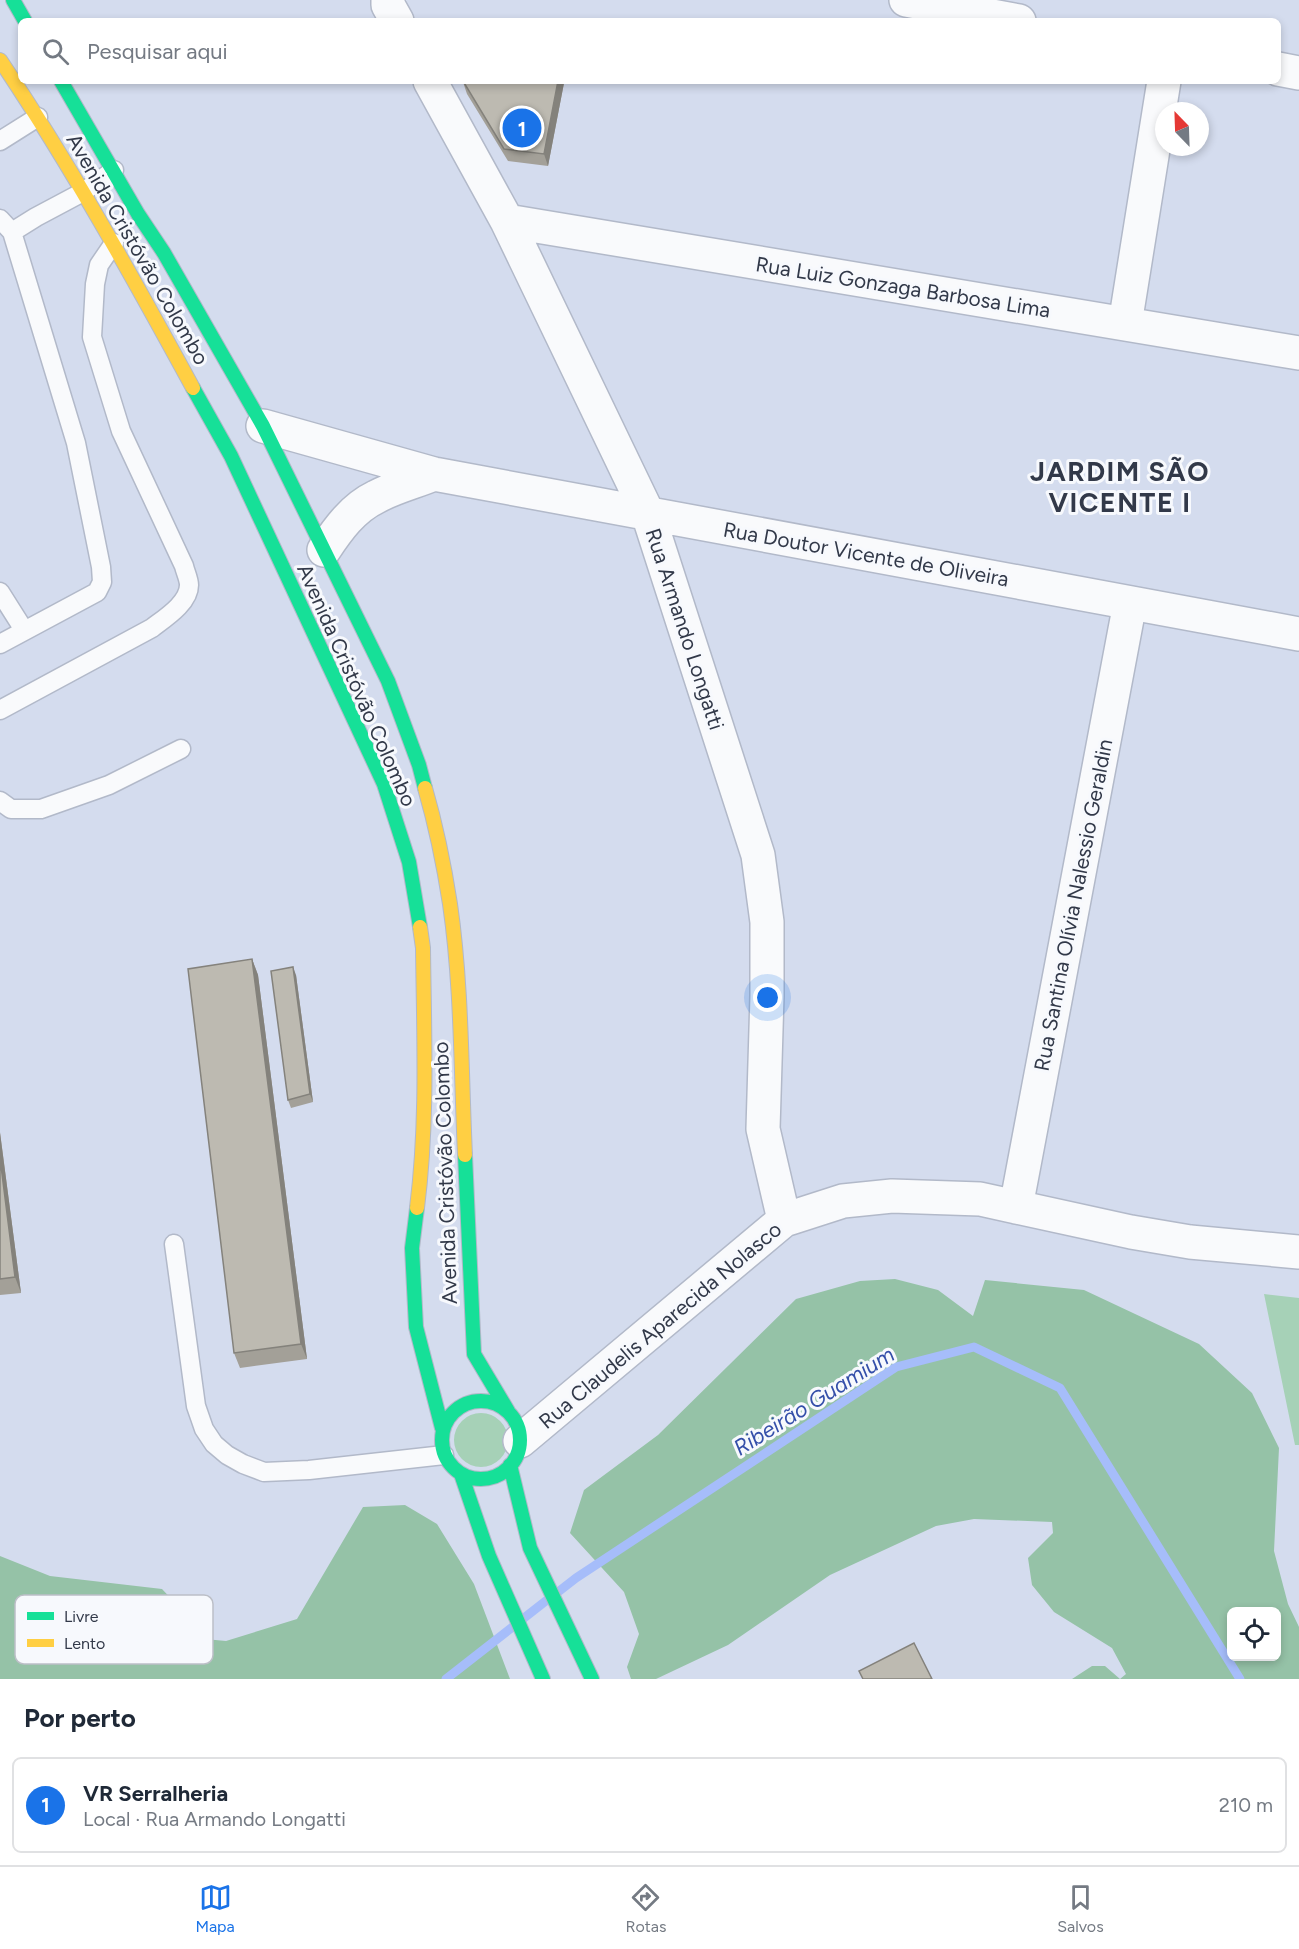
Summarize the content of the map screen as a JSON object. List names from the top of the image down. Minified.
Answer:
{"streets":{"main road":["Avenida Cristóvão Colombo"],"street":["Rua Luiz Gonzaga Barbosa Lima","Rua Doutor Vicente de Oliveira","Rua Armando Longatti","Rua Santina Olívia Nalessio Geraldin","Rua Claudelis Aparecida Nolasco"]},"crossings":[["Avenida Cristóvão Colombo","Rua Doutor Vicente de Oliveira"],["Avenida Cristóvão Colombo","Rua Claudelis Aparecida Nolasco"],["Rua Luiz Gonzaga Barbosa Lima","Rua Armando Longatti"],["Rua Doutor Vicente de Oliveira","Rua Armando Longatti"],["Rua Doutor Vicente de Oliveira","Rua Santina Olívia Nalessio Geraldin"],["Rua Armando Longatti","Rua Claudelis Aparecida Nolasco"],["Rua Santina Olívia Nalessio Geraldin","Rua Claudelis Aparecida Nolasco"]],"districts":["JARDIM SÃO VICENTE I"],"water":["Ribeirão Guamium"],"legend":["Livre","Lento"],"north":"top left","page":{"search":"Pesquisar aqui","pins":"1","heading":"Por perto","list":[{"mark":"1","name":"VR Serralheria","note":"Local · Rua Armando Longatti","value":"210 m"}],"nav":["Mapa","Rotas","Salvos"]}}
